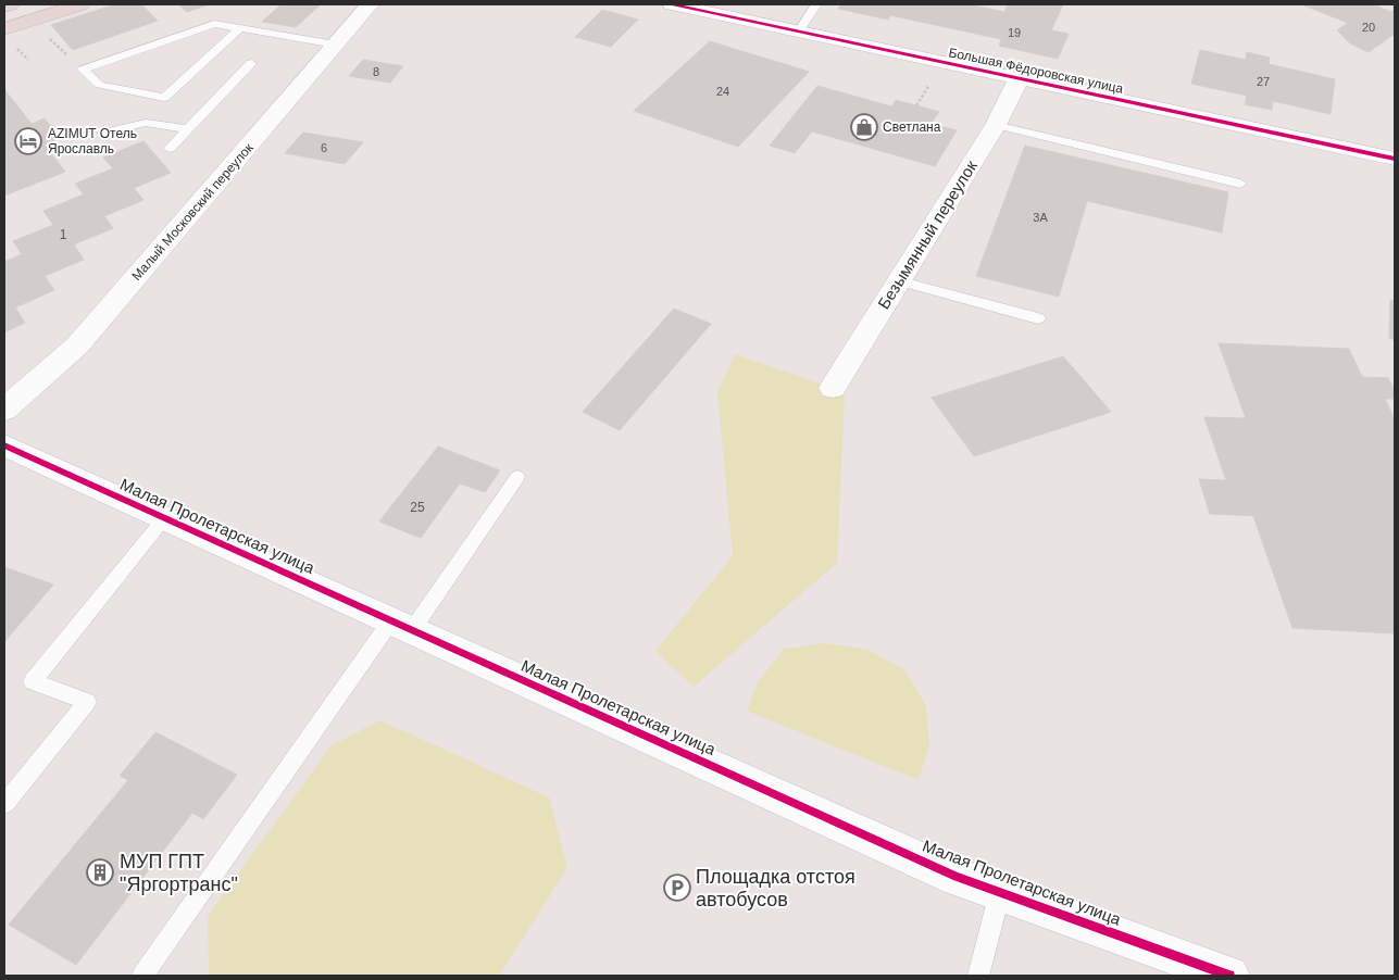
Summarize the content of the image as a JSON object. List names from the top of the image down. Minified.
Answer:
{"streets":{"street":["Большая Фёдоровская улица","Малый Московский переулок","Безымянный переулок","Малая Пролетарская улица"]},"crossings":[["Большая Фёдоровская улица","Безымянный переулок"]],"places":{"shop":["Светлана"],"hotel":["AZIMUT Отель Ярославль"],"building":["МУП ГПТ \"Яргортранс\""],"parking":["Площадка отстоя автобусов"]},"house_numbers":["20","19","8","27","24","6","3А","1","25"]}
